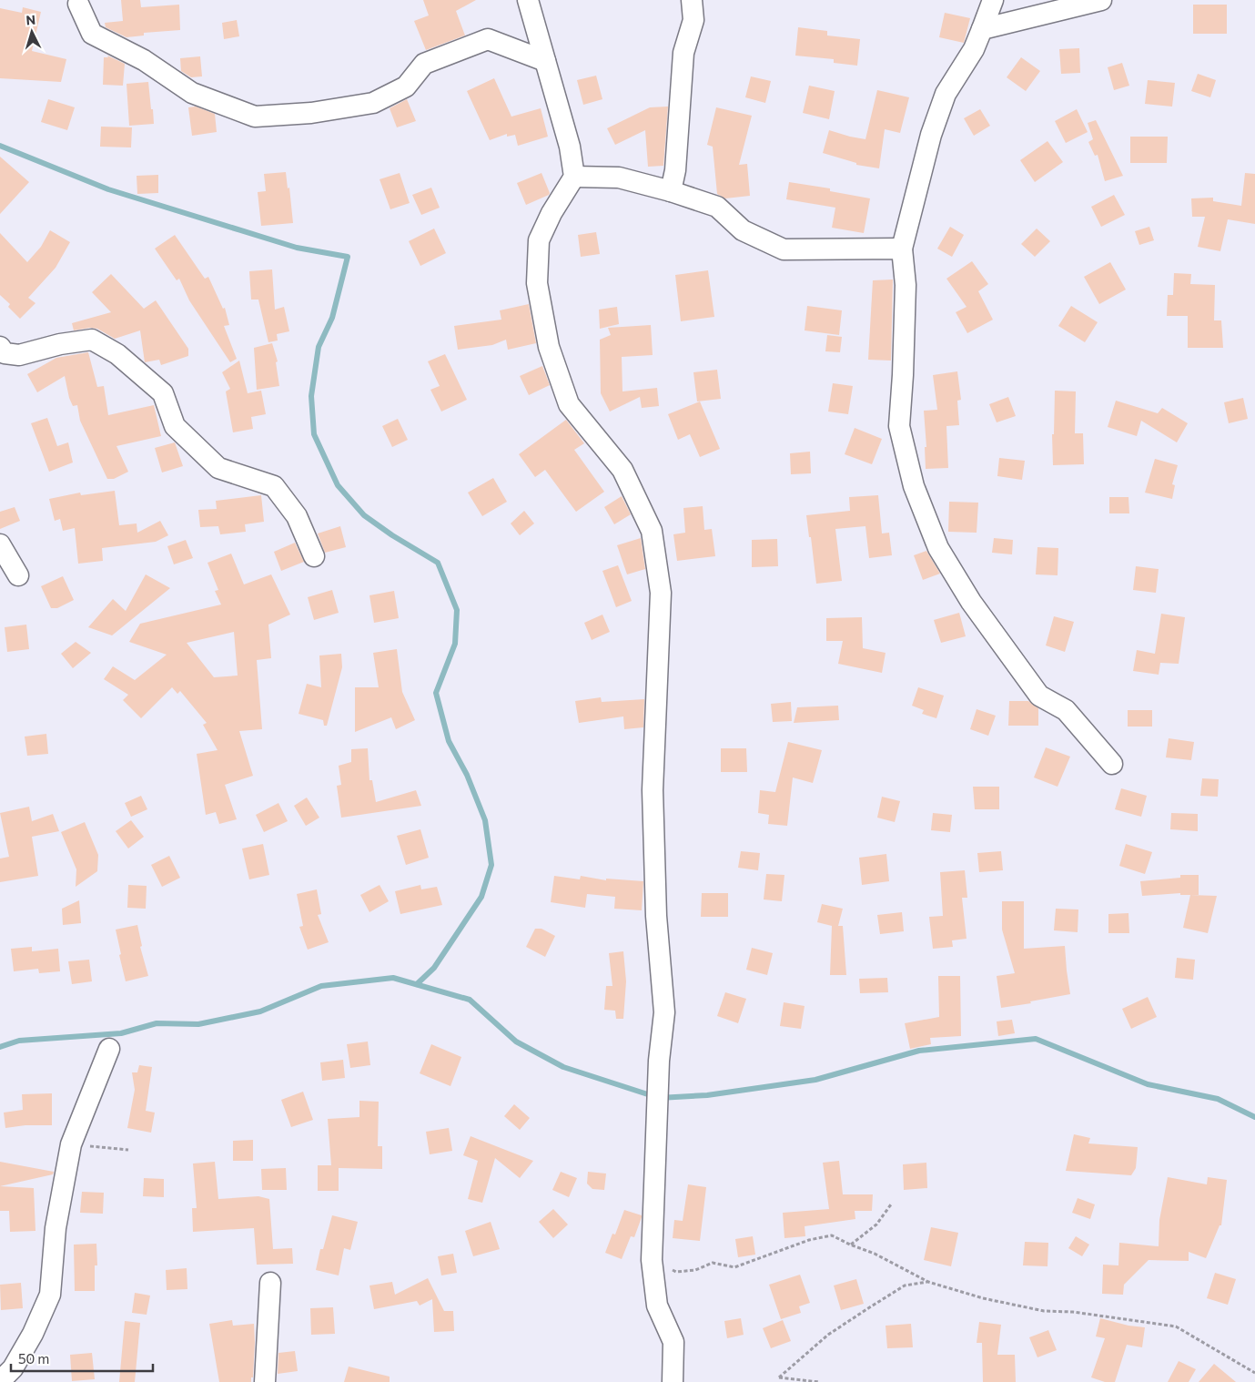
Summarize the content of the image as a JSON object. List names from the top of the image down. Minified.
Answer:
{"scale_bar":"50 m","north":"top"}
